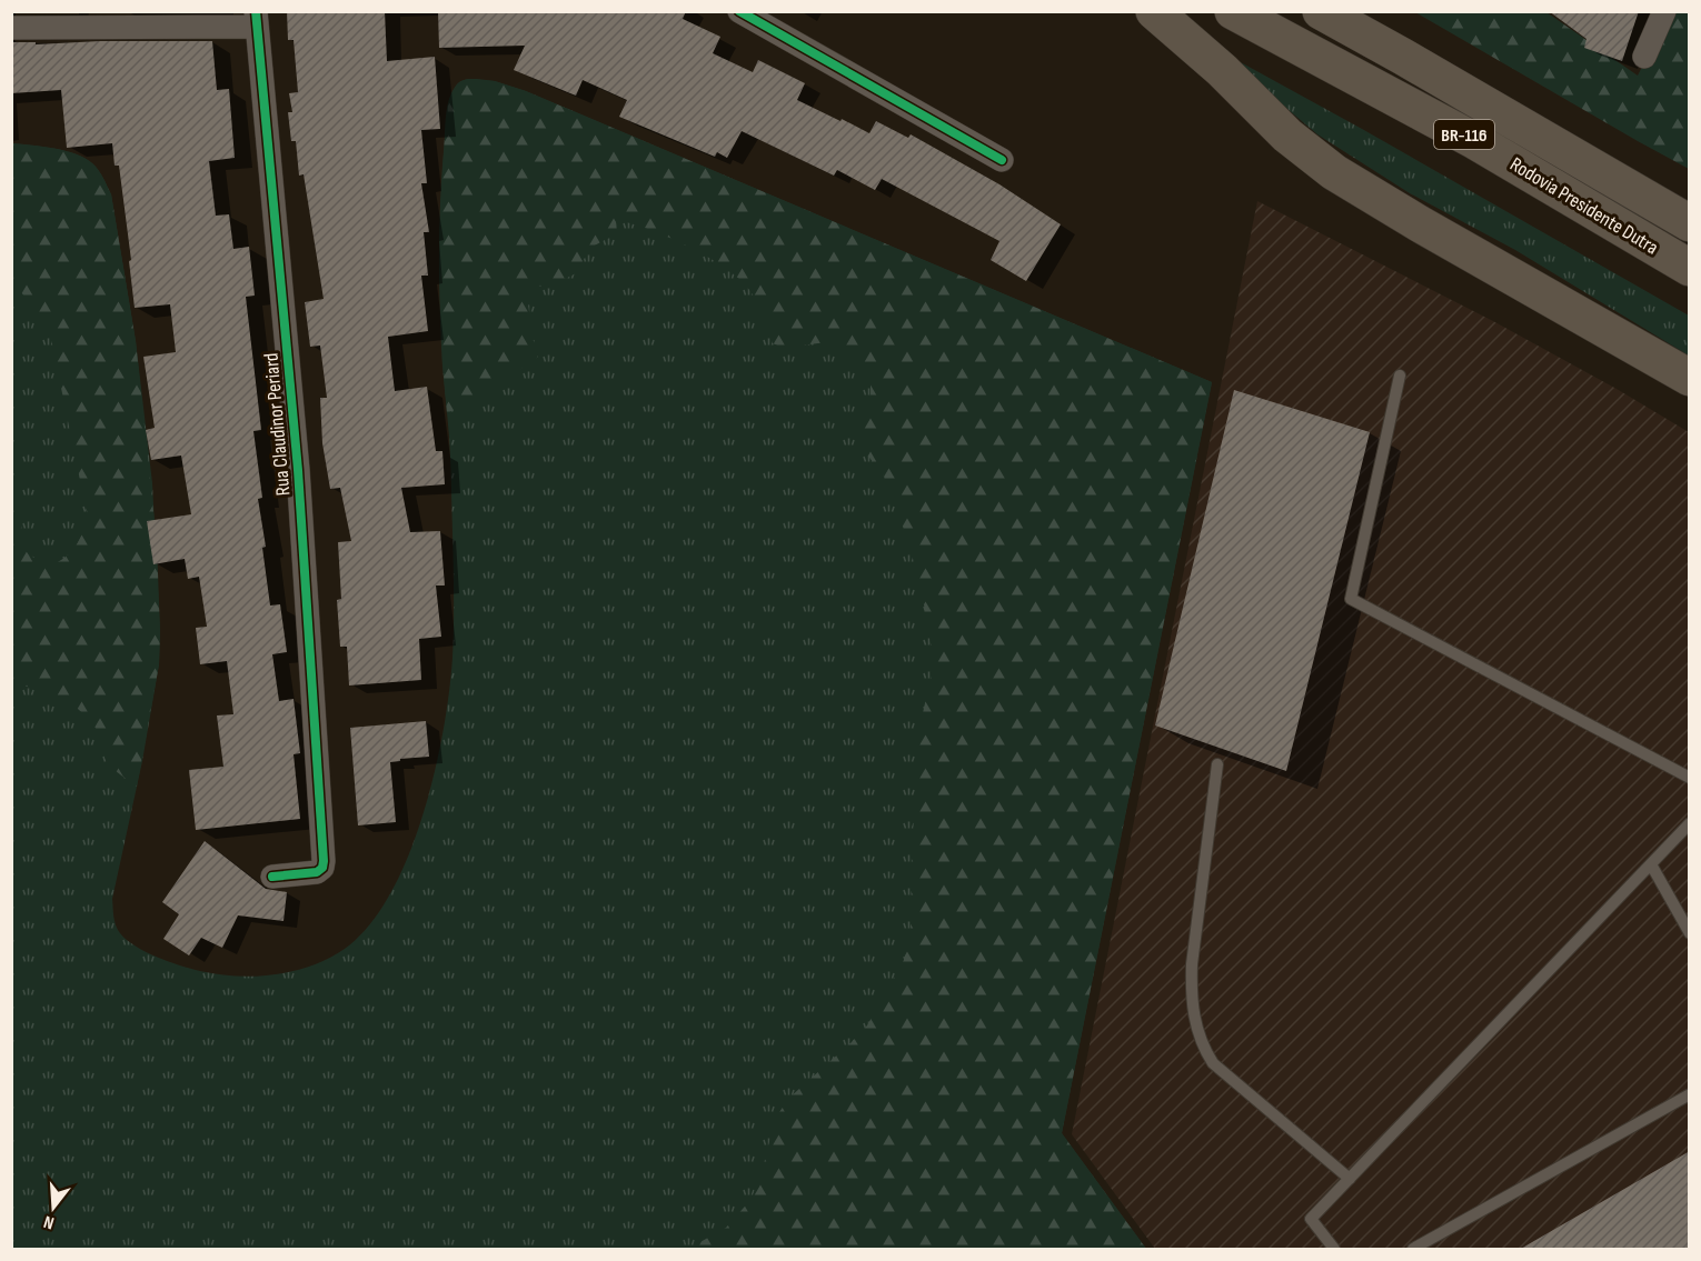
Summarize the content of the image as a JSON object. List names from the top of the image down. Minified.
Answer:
{"streets":{"highway":["BR-116","Rodovia Presidente Dutra"],"street":["Rua Claudinor Periard"]},"north":"bottom"}
